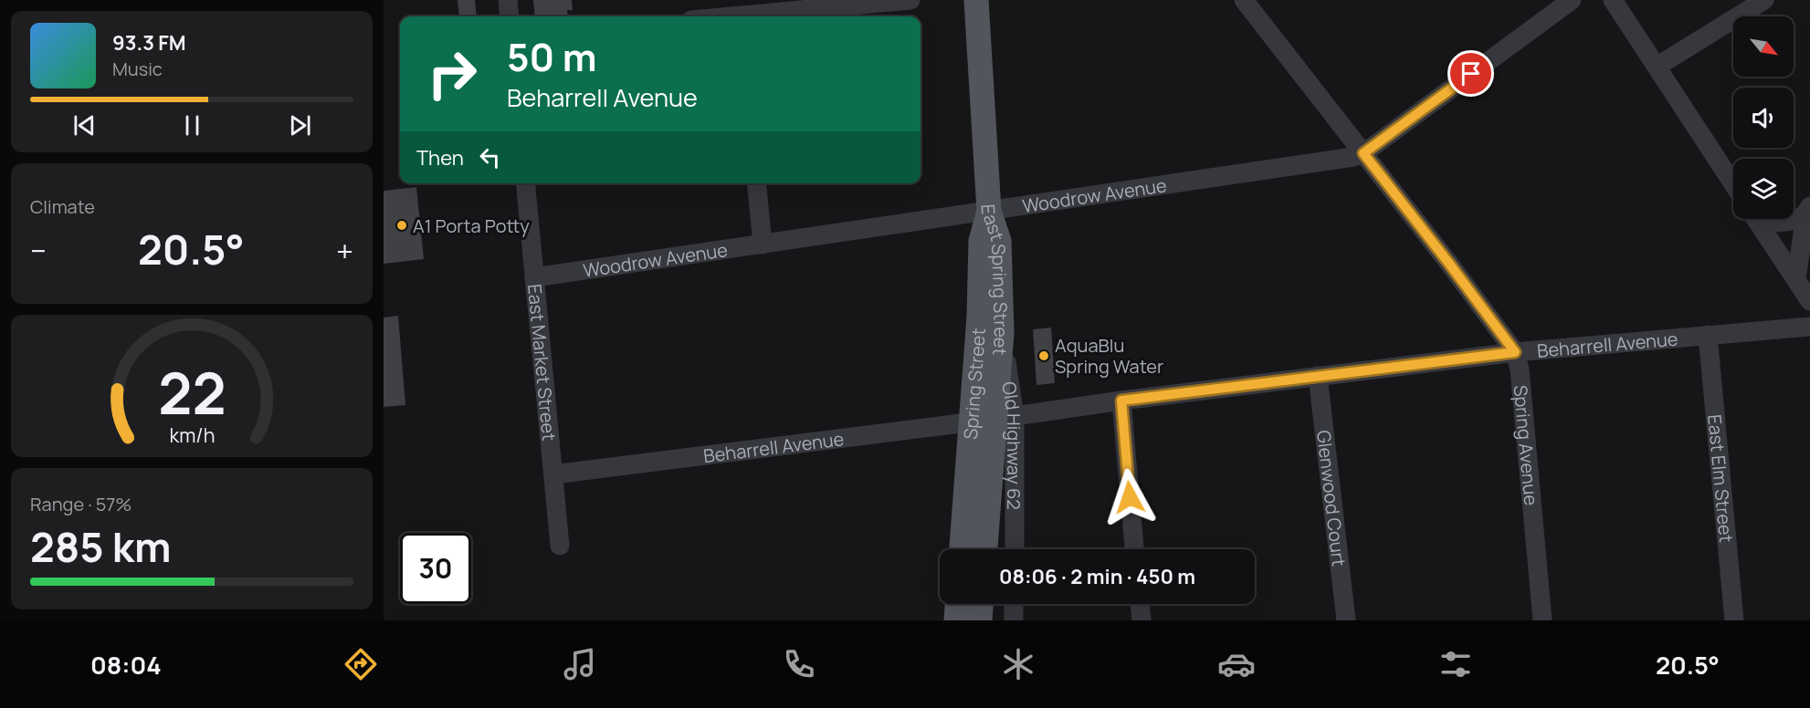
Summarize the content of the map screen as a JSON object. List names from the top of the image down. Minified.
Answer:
{"streets":{"main road":["East Spring Street","Spring Street"],"street":["Woodrow Avenue","Beharrell Avenue","East Market Street","Spring Avenue","Old Highway 62","East Elm Street","Glenwood Court"]},"crossings":[["Woodrow Avenue","East Spring Street"],["Woodrow Avenue","East Market Street"],["Woodrow Avenue","Spring Street"],["Woodrow Avenue","Spring Avenue"],["East Spring Street","Beharrell Avenue"],["East Spring Street","Spring Street"],["East Spring Street","Old Highway 62"],["Beharrell Avenue","East Market Street"],["Beharrell Avenue","Spring Street"],["Beharrell Avenue","Spring Avenue"],["Beharrell Avenue","Old Highway 62"],["Beharrell Avenue","East Elm Street"],["Beharrell Avenue","Glenwood Court"]],"places":["A1 Porta Potty","AquaBlu Spring Water"],"north":"bottom right","page":{"turn":["50 m","Beharrell Avenue"],"song":["93.3 FM","Music"],"then":"Then","tile":["Climate",["Range · 57%","285 km"]],"heat":["−","20.5°","+"],"limit":"30","trip":"08:06 · 2 min · 450 m","tabs":["08:04","20.5°"],"gauge":["22","km/h"]}}
